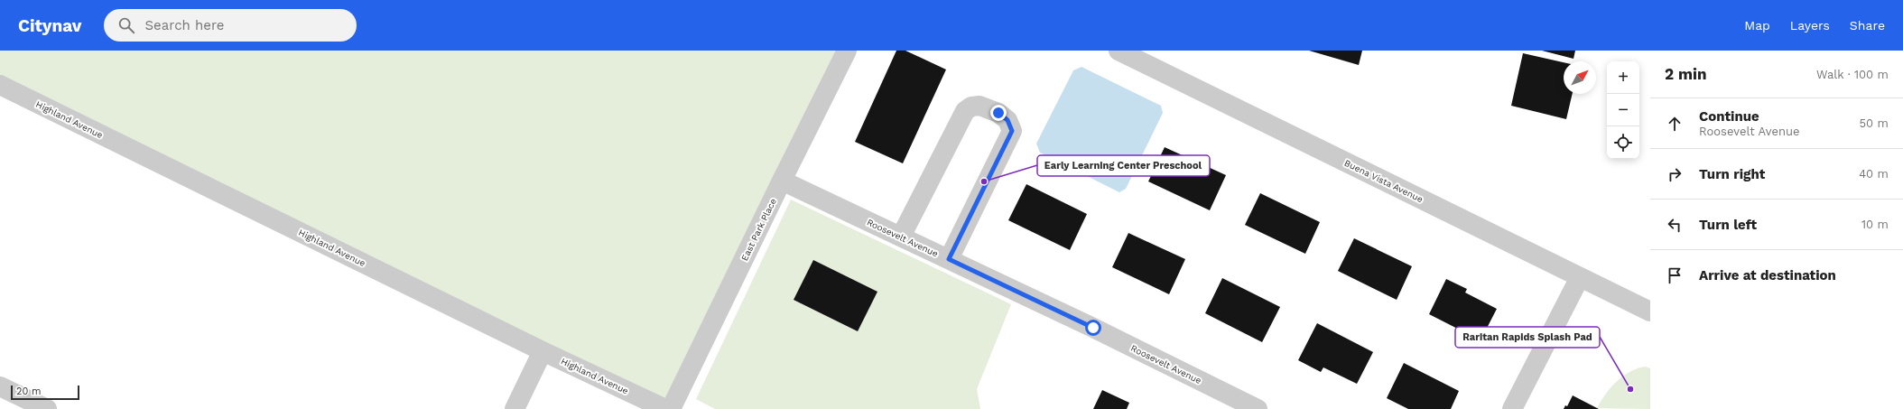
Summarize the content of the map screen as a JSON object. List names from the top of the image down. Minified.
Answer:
{"streets":{"street":["Highland Avenue","Buena Vista Avenue","East Park Place","Roosevelt Avenue"]},"crossings":[["East Park Place","Roosevelt Avenue"]],"places":["Early Learning Center Preschool","Raritan Rapids Splash Pad"],"scale_bar":"20 m","north":"top right","page":{"header":"Citynav","search":"Search here","nav":["Map","Layers","Share"],"heading":["2 min","Walk · 100 m"],"map_buttons":["+","−"],"list":[["Continue","Roosevelt Avenue","50 m"],["Turn right","40 m"],["Turn left","10 m"],"Arrive at destination"],"scale":"20 m"}}
